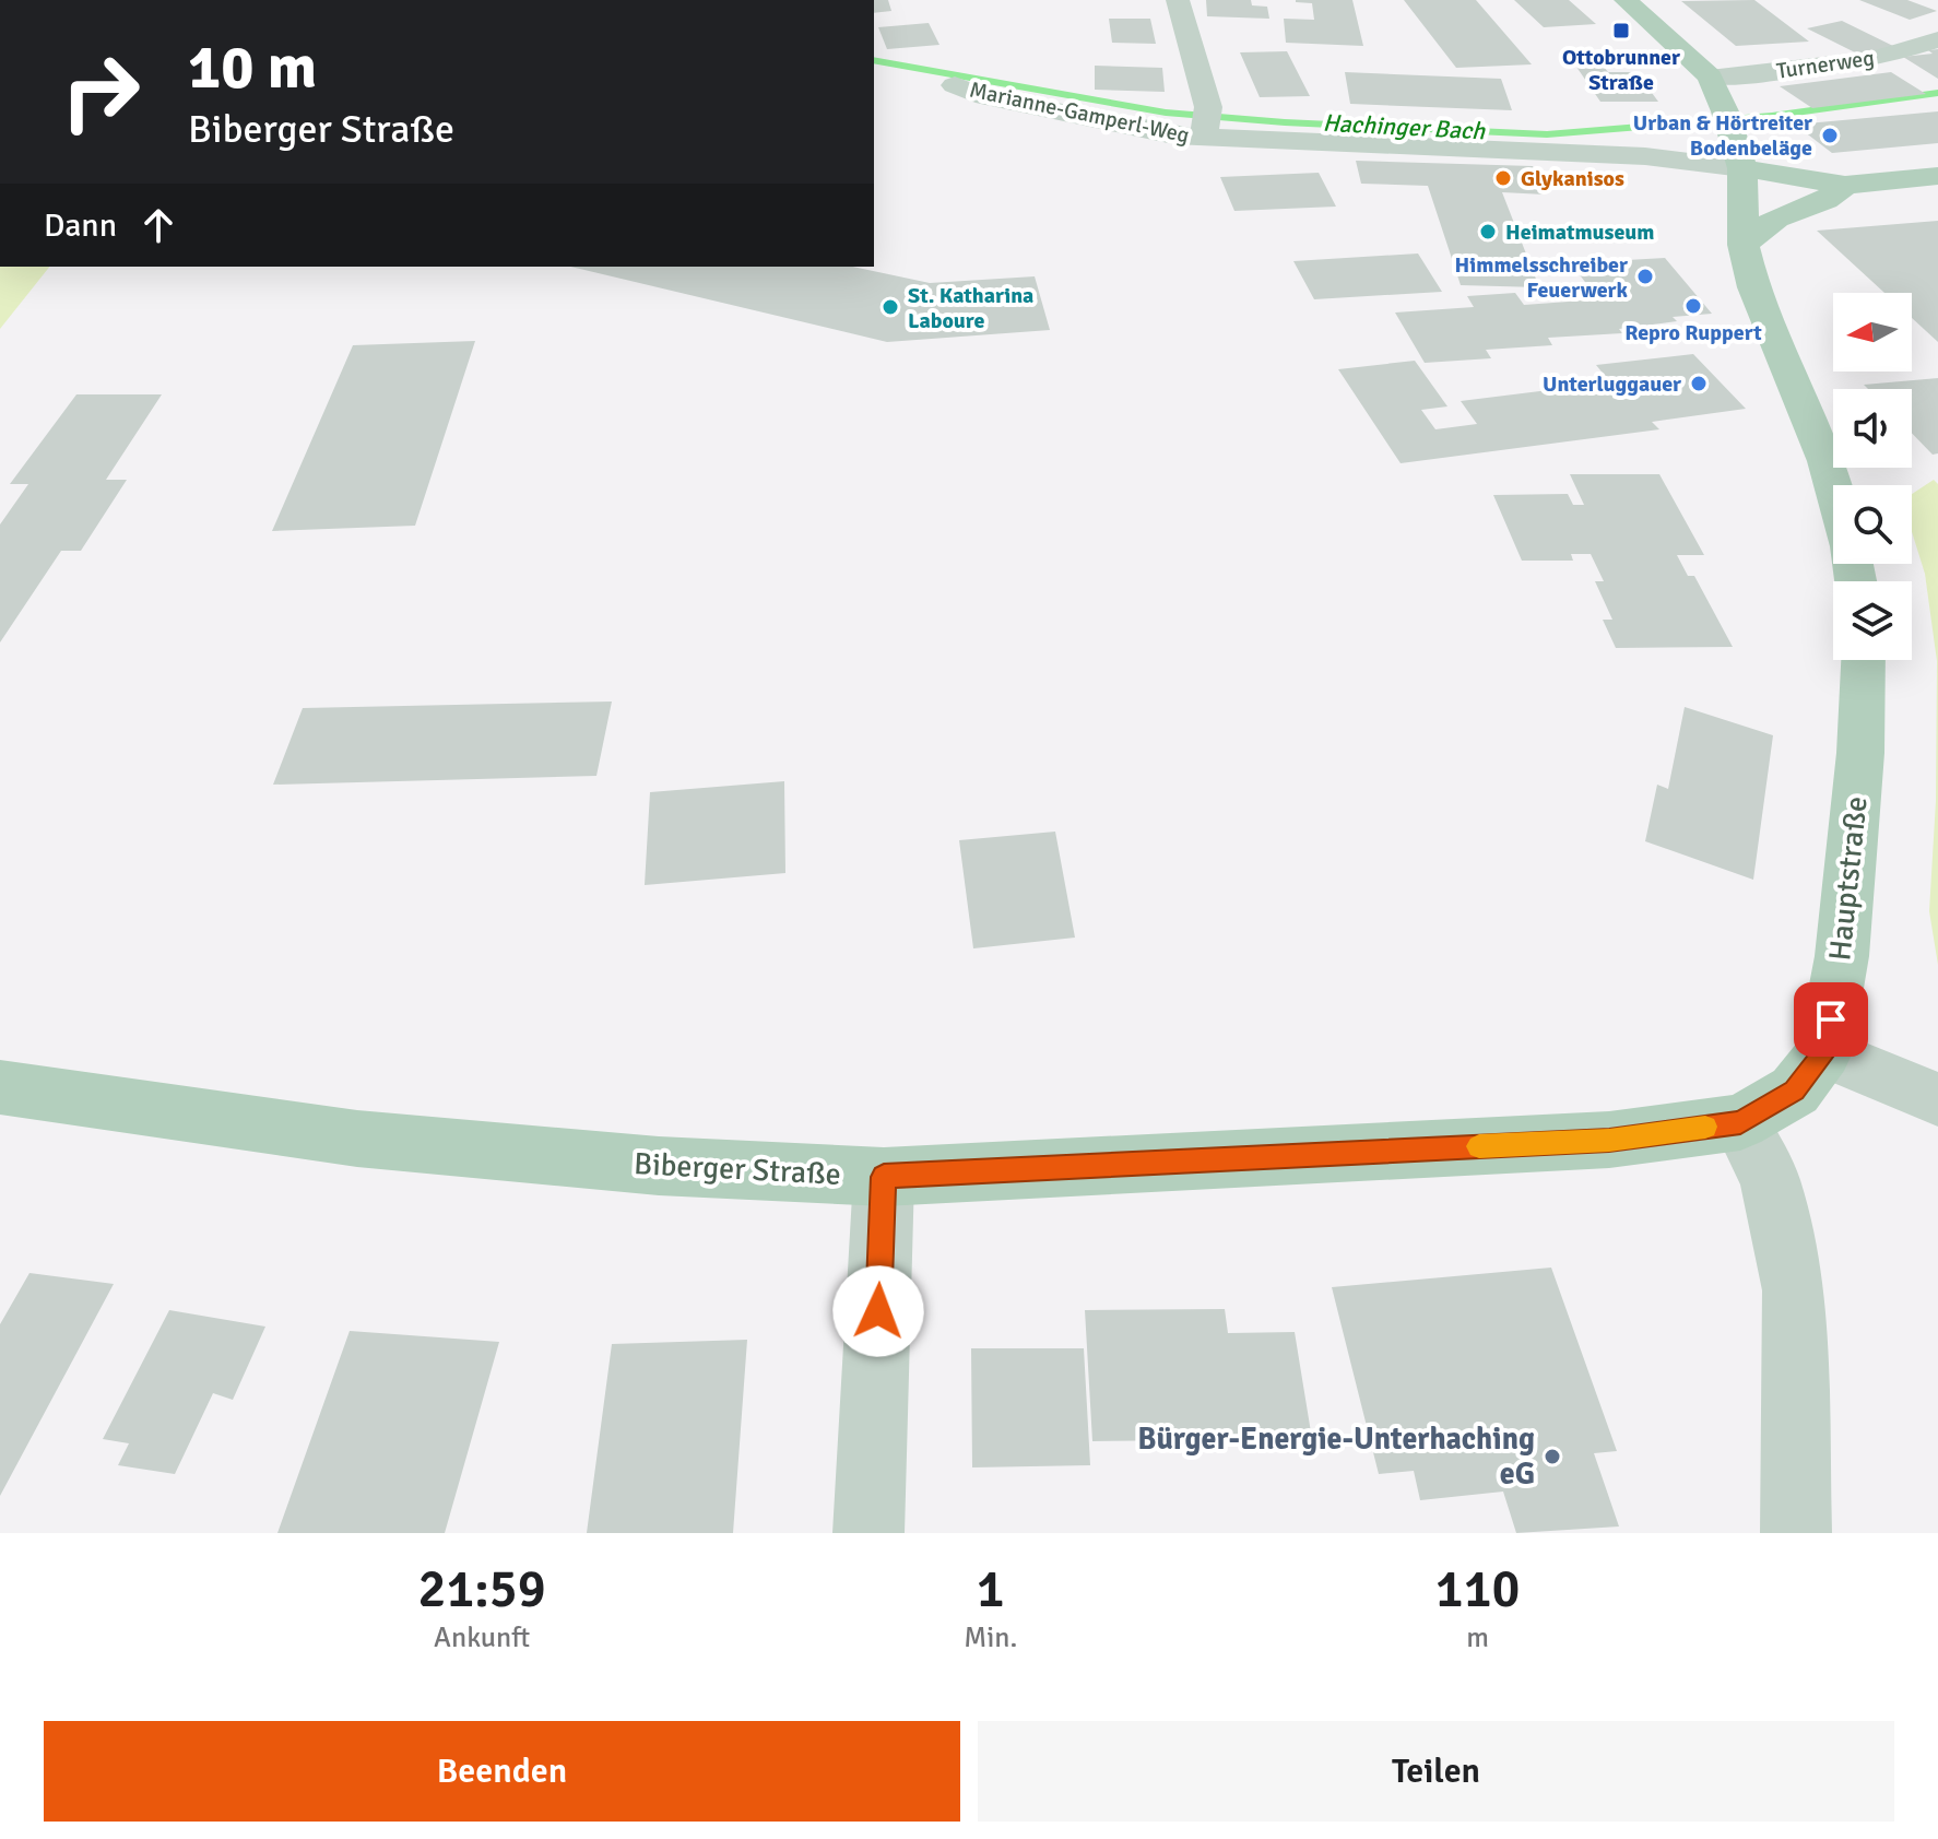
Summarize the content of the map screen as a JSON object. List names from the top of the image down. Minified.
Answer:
{"streets":{"main road":["Hauptstraße","Biberger Straße"],"street":["Turnerweg","Marianne-Gamperl-Weg"]},"crossings":[["Hauptstraße","Biberger Straße"]],"water":["Hachinger Bach"],"places":{"transit":["Ottobrunner Straße"],"other":["Urban & Hörtreiter Bodenbeläge","Glykanisos","Heimatmuseum","Himmelsschreiber Feuerwerk","Repro Ruppert","St. Katharina Laboure","Unterluggauer","Bürger-Energie-Unterhaching eG"]},"north":"left","page":{"turn":["10 m","Biberger Straße"],"then":"Dann","eta":["21:59","Ankunft","1","Min.","110","m"],"buttons":["Beenden","Teilen"]}}
